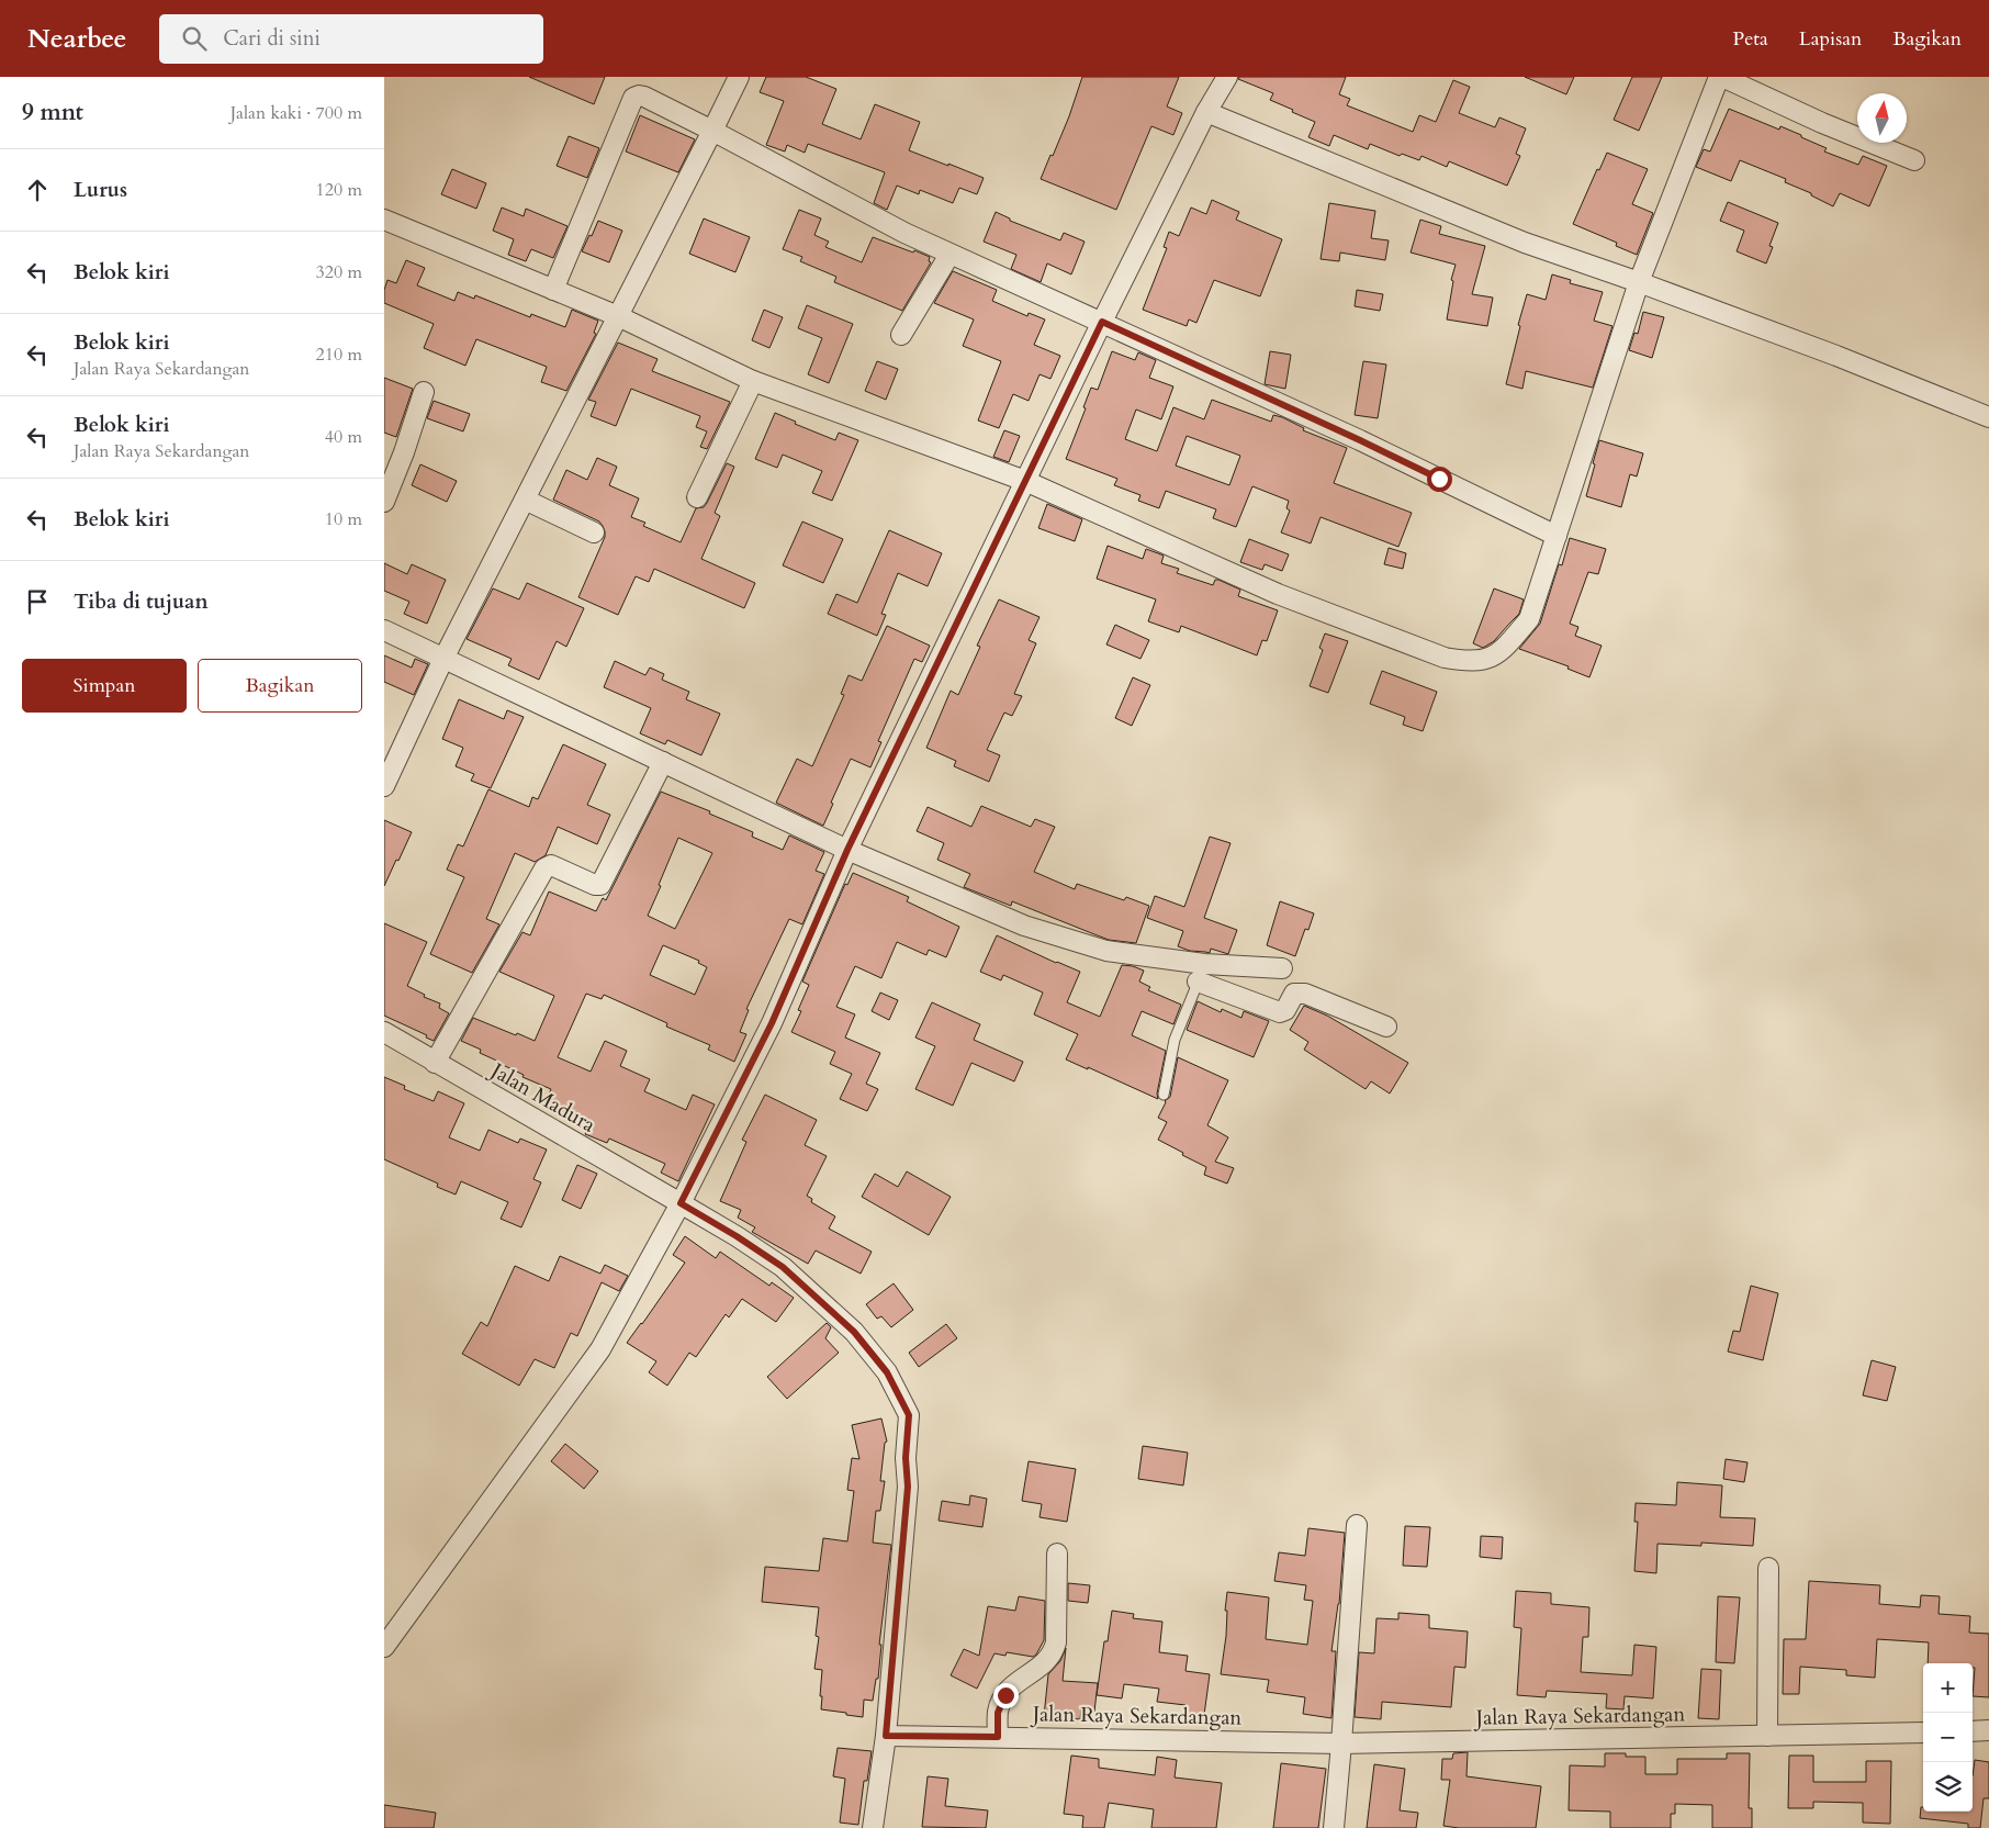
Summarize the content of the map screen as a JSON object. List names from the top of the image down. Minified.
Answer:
{"streets":{"street":["Jalan Madura","Jalan Raya Sekardangan"]},"north":"top","page":{"header":"Nearbee","search":"Cari di sini","nav":["Peta","Lapisan","Bagikan"],"heading":["9 mnt","Jalan kaki · 700 m"],"list":[["Lurus","120 m"],["Belok kiri","320 m"],["Belok kiri","Jalan Raya Sekardangan","210 m"],["Belok kiri","Jalan Raya Sekardangan","40 m"],["Belok kiri","10 m"],"Tiba di tujuan"],"buttons":["Simpan","Bagikan"],"map_buttons":["+","−"]}}
